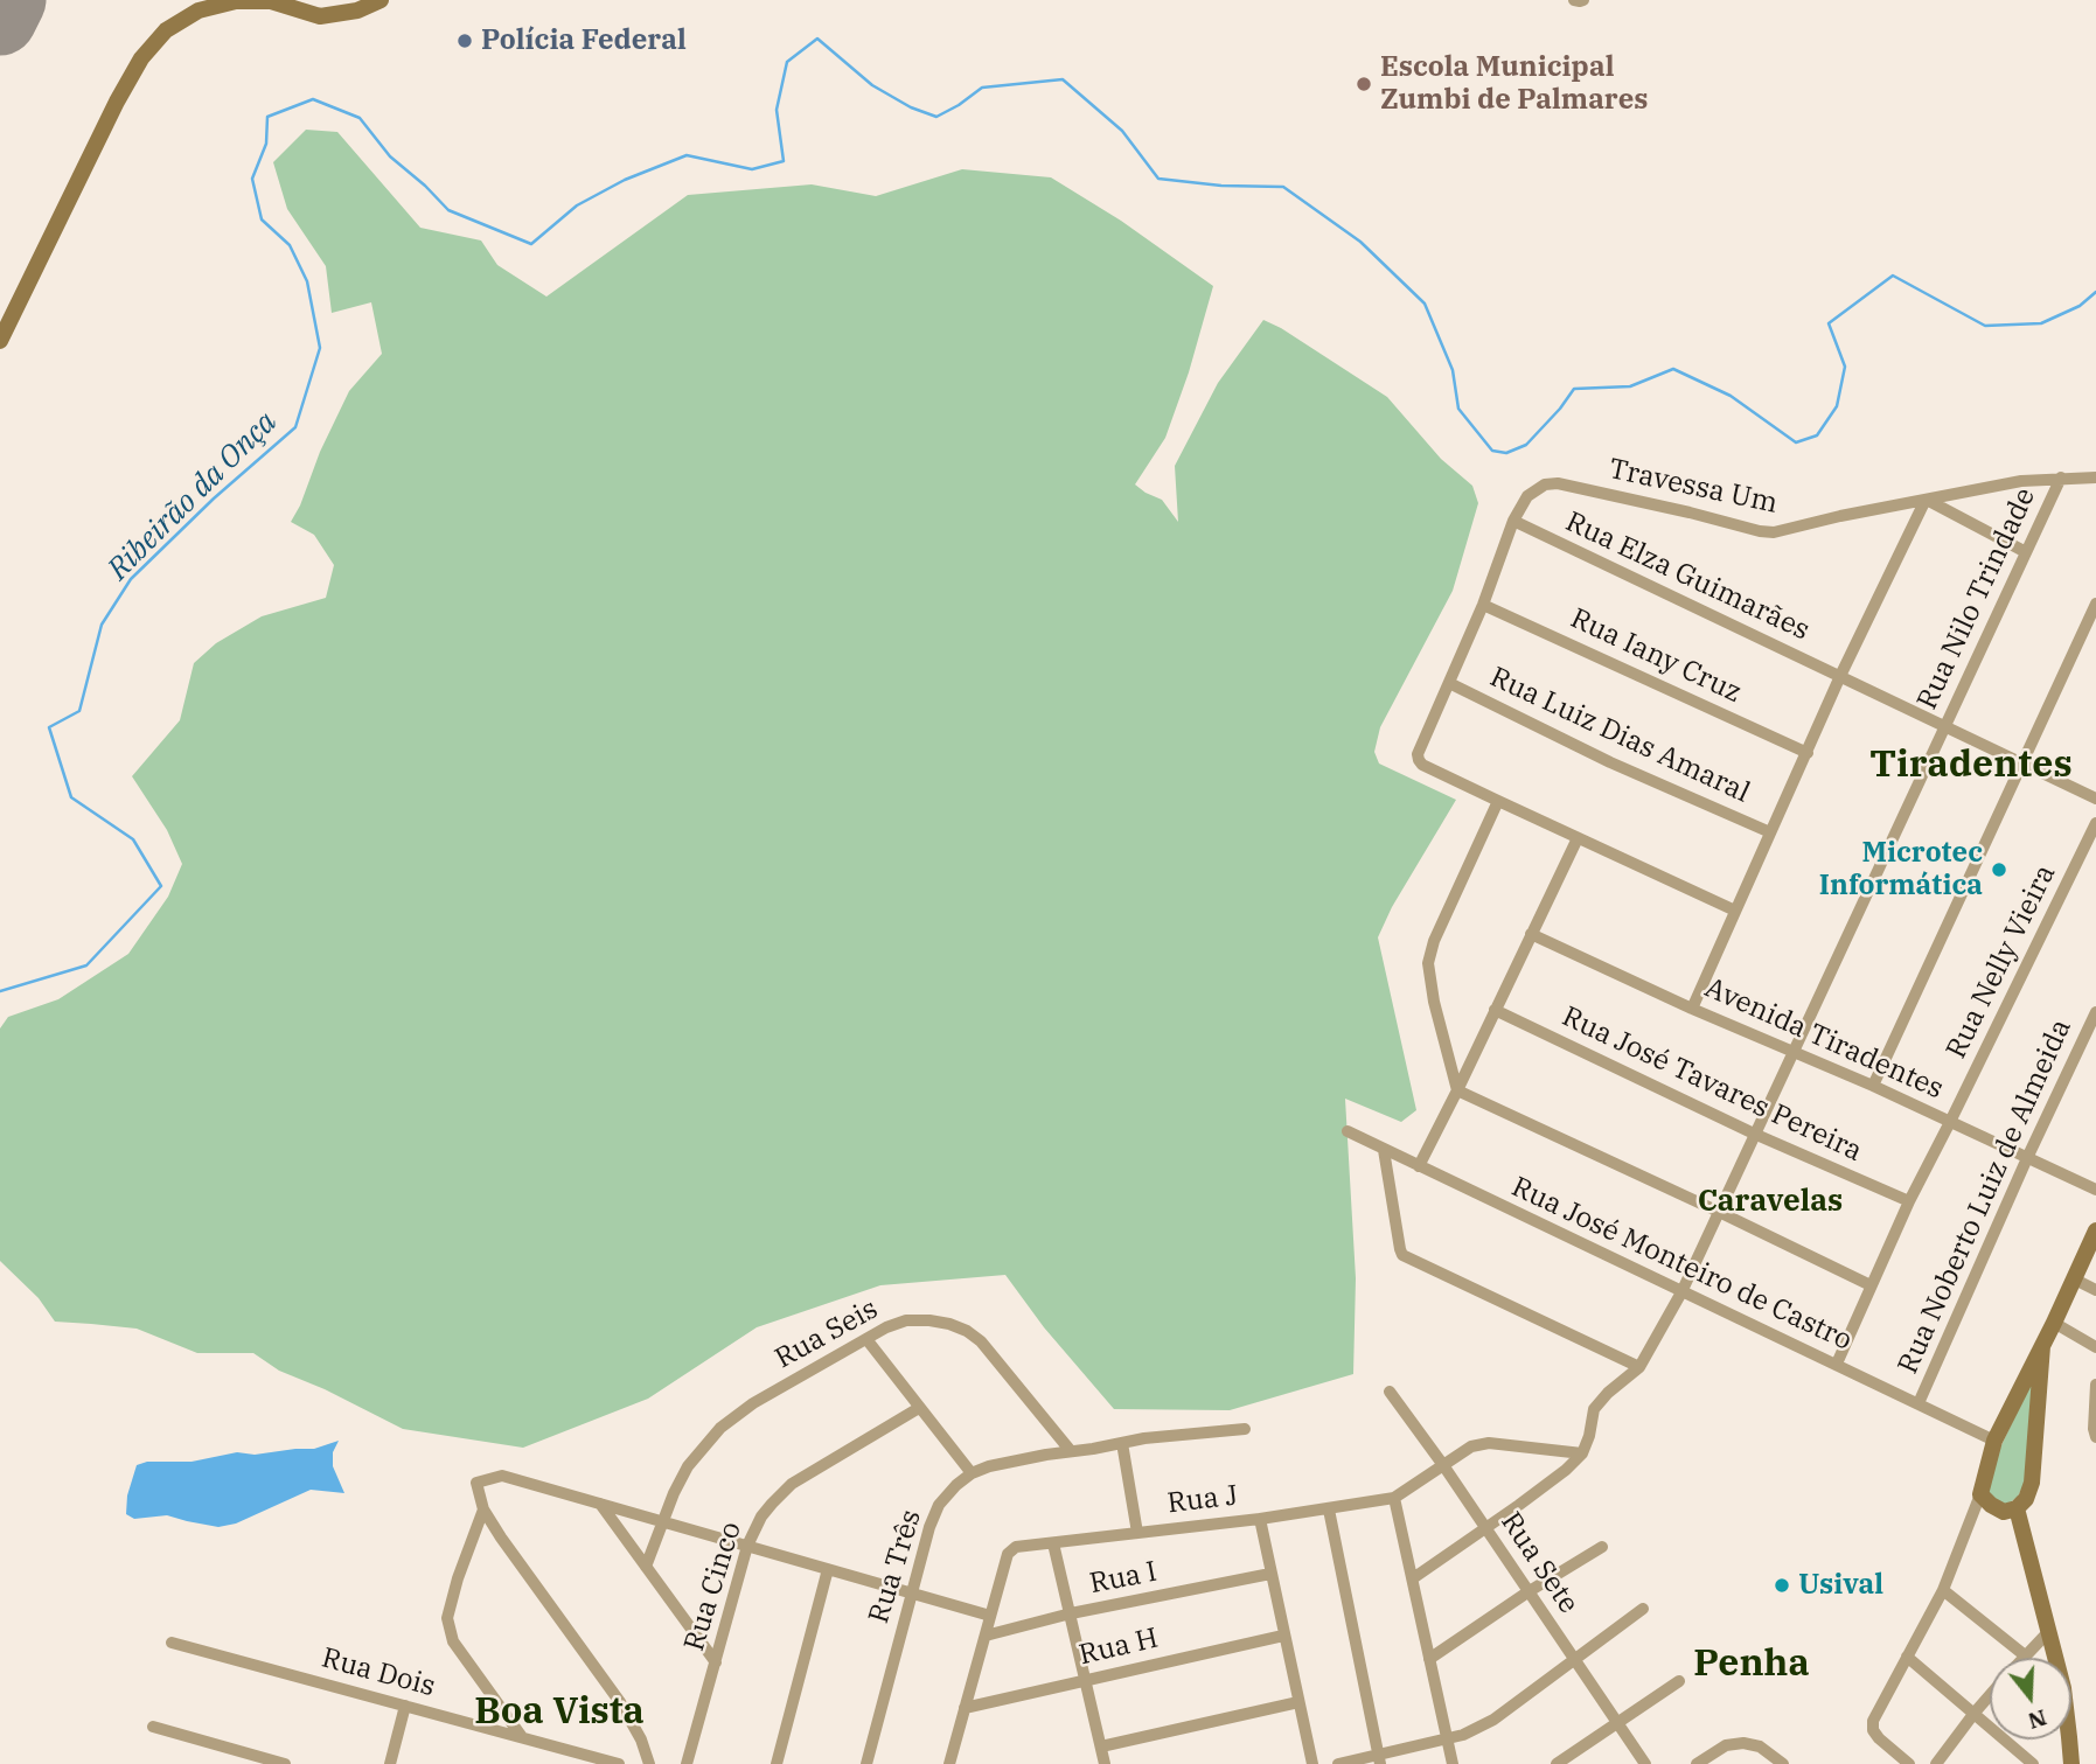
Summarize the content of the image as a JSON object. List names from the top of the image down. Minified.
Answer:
{"streets":{"street":["Travessa Um","Rua Elza Guimarães","Rua Nilo Trindade","Rua Iany Cruz","Rua Luiz Dias Amaral","Rua Nelly Vieira","Avenida Tiradentes","Rua José Tavares Pereira","Rua Noberto Luiz de Almeida","Rua José Monteiro de Castro","Rua Seis","Rua J","Rua Sete","Rua Três","Rua I","Rua Cinco","Rua H","Rua Dois"]},"crossings":[["Travessa Um","Rua Elza Guimarães"],["Travessa Um","Rua Nilo Trindade"],["Travessa Um","Rua Iany Cruz"],["Travessa Um","Rua Luiz Dias Amaral"],["Rua Elza Guimarães","Rua Nilo Trindade"],["Rua Nilo Trindade","Avenida Tiradentes"],["Rua Nilo Trindade","Rua José Tavares Pereira"],["Rua Nilo Trindade","Rua José Monteiro de Castro"],["Rua Nelly Vieira","Avenida Tiradentes"],["Rua Nelly Vieira","Rua José Tavares Pereira"],["Rua Nelly Vieira","Rua José Monteiro de Castro"],["Avenida Tiradentes","Rua Noberto Luiz de Almeida"],["Rua Noberto Luiz de Almeida","Rua José Monteiro de Castro"],["Rua Seis","Rua Três"]],"districts":["Tiradentes","Caravelas","Penha","Boa Vista"],"water":["Ribeirão da Onça"],"places":["Polícia Federal","Escola Municipal Zumbi de Palmares","Microtec Informática","Usival"],"north":"bottom"}
